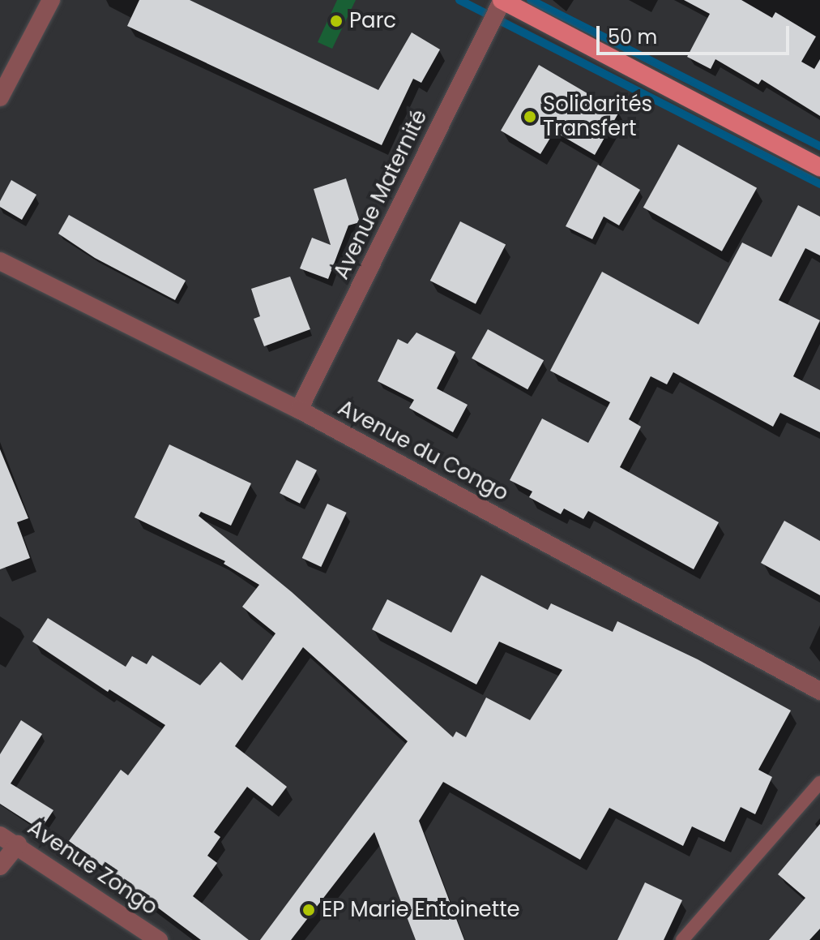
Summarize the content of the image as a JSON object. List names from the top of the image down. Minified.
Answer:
{"streets":{"street":["Avenue Maternité","Avenue du Congo","Avenue Zongo"]},"crossings":[["Avenue Maternité","Avenue du Congo"]],"places":["Parc","Solidarités Transfert","EP Marie Entoinette"],"scale_bar":"50 m"}
